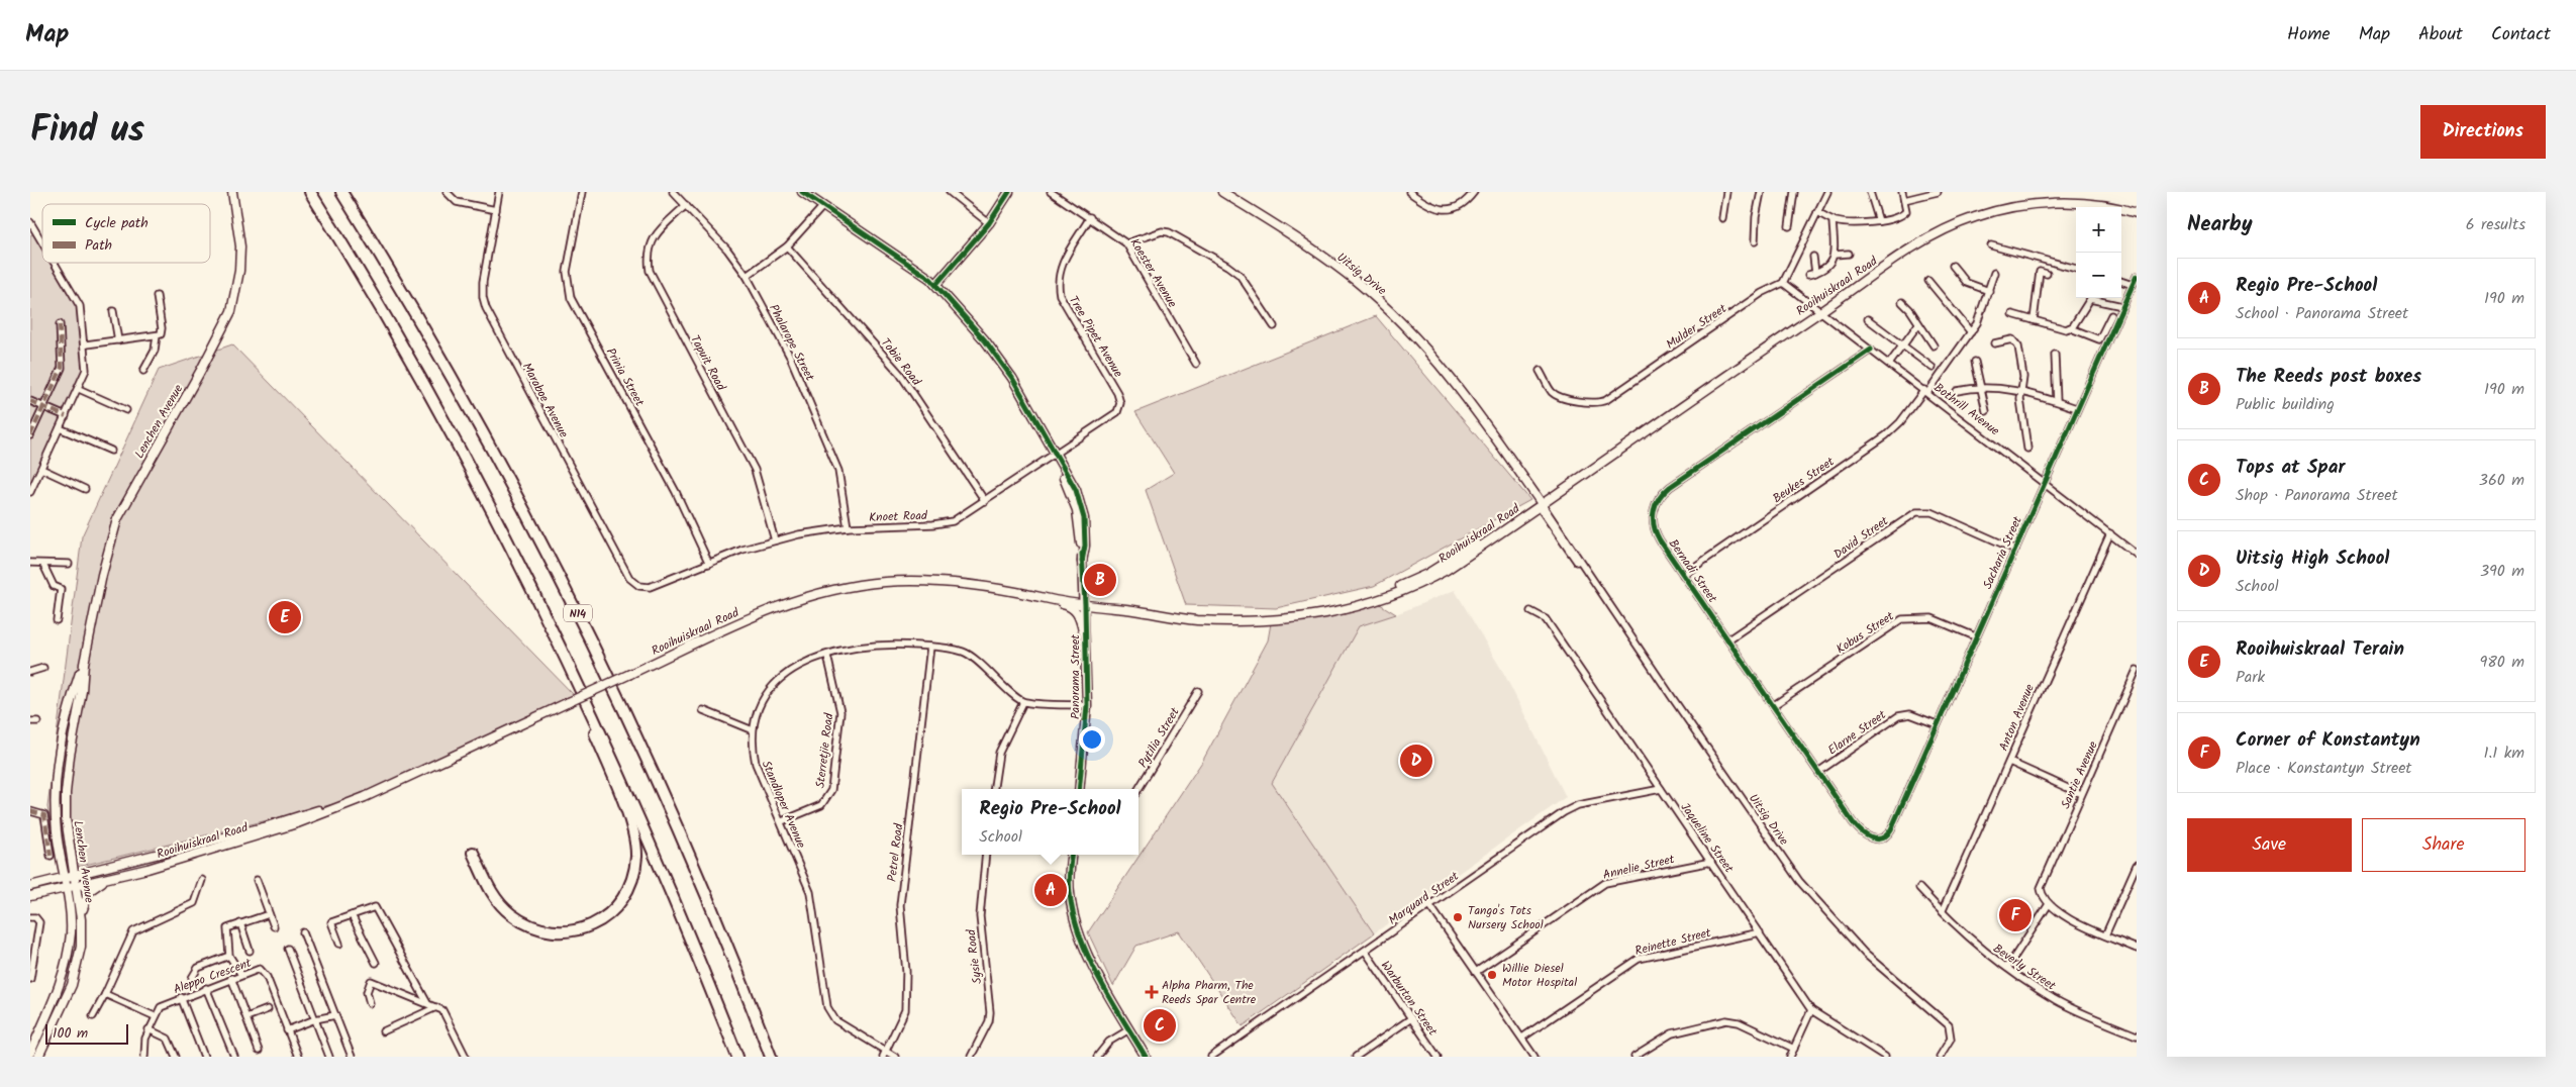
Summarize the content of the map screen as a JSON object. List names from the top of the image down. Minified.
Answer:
{"streets":{"highway":["N14"],"main road":["Uitsig Drive","Rooihuiskraal Road","Lenchen Avenue","Panorama Street"],"street":["Koester Avenue","Mulder Street","Tree Pipet Avenue","Phalarope Street","Tobie Road","Tapuit Road","Prinia Street","Maraboe Avenue","Bothrill Avenue","Beukes Street","Knoet Road","David Street","Sacharia Street","Bernadi Street","Kobus Street","Anton Avenue","Elarne Street","Pytilia Street","Sterretjie Road","Santie Avenue","Standloper Avenue","Jaqueline Street","Petrel Road","Annelie Street","Marquard Street","Reinette Street","Sysie Road","Beverly Street","Aleppo Crescent","Warburton Street"]},"crossings":[["Koester Avenue","Tree Pipet Avenue"],["Uitsig Drive","Rooihuiskraal Road"],["Rooihuiskraal Road","Bothrill Avenue"],["Rooihuiskraal Road","Lenchen Avenue"],["Rooihuiskraal Road","Panorama Street"],["Mulder Street","Bothrill Avenue"],["Tree Pipet Avenue","Knoet Road"],["Phalarope Street","Tapuit Road"],["Phalarope Street","Knoet Road"],["Tobie Road","Knoet Road"],["Tapuit Road","Knoet Road"],["Prinia Street","Knoet Road"],["Maraboe Avenue","Knoet Road"],["Bothrill Avenue","Beukes Street"],["Bothrill Avenue","Sacharia Street"],["Bothrill Avenue","Bernadi Street"],["Bothrill Avenue","Anton Avenue"],["Beukes Street","Bernadi Street"],["Knoet Road","Panorama Street"],["David Street","Sacharia Street"],["David Street","Bernadi Street"],["Sacharia Street","Bernadi Street"],["Sacharia Street","Kobus Street"],["Sacharia Street","Elarne Street"],["Bernadi Street","Kobus Street"],["Bernadi Street","Elarne Street"],["Anton Avenue","Beverly Street"],["Sterretjie Road","Standloper Avenue"],["Standloper Avenue","Petrel Road"],["Jaqueline Street","Annelie Street"],["Jaqueline Street","Marquard Street"],["Jaqueline Street","Reinette Street"],["Marquard Street","Warburton Street"]],"places":{"other":["Tango's Tots Nursery School","Willie Diesel Motor Hospital"],"health":["Alpha Pharm, The Reeds Spar Centre"]},"legend":["Cycle path","Path"],"scale_bar":"100 m","page":{"header":"Map","nav":["Home","Map","About","Contact"],"title":"Find us","buttons":["Directions",["Save","Share"]],"heading":["Nearby","6 results"],"map_buttons":["+","−"],"list":[{"mark":"A","name":"Regio Pre-School","note":"School · Panorama Street","value":"190 m"},{"mark":"B","name":"The Reeds post boxes","note":"Public building","value":"190 m"},{"mark":"C","name":"Tops at Spar","note":"Shop · Panorama Street","value":"360 m"},{"mark":"D","name":"Uitsig High School","note":"School","value":"390 m"},{"mark":"E","name":"Rooihuiskraal Terain","note":"Park","value":"980 m"},{"mark":"F","name":"Corner of Konstantyn","note":"Place · Konstantyn Street","value":"1.1 km"}],"pins":["B","E","D","A","F","C"],"popup":["Regio Pre-School","School"],"scale":"100 m"}}
